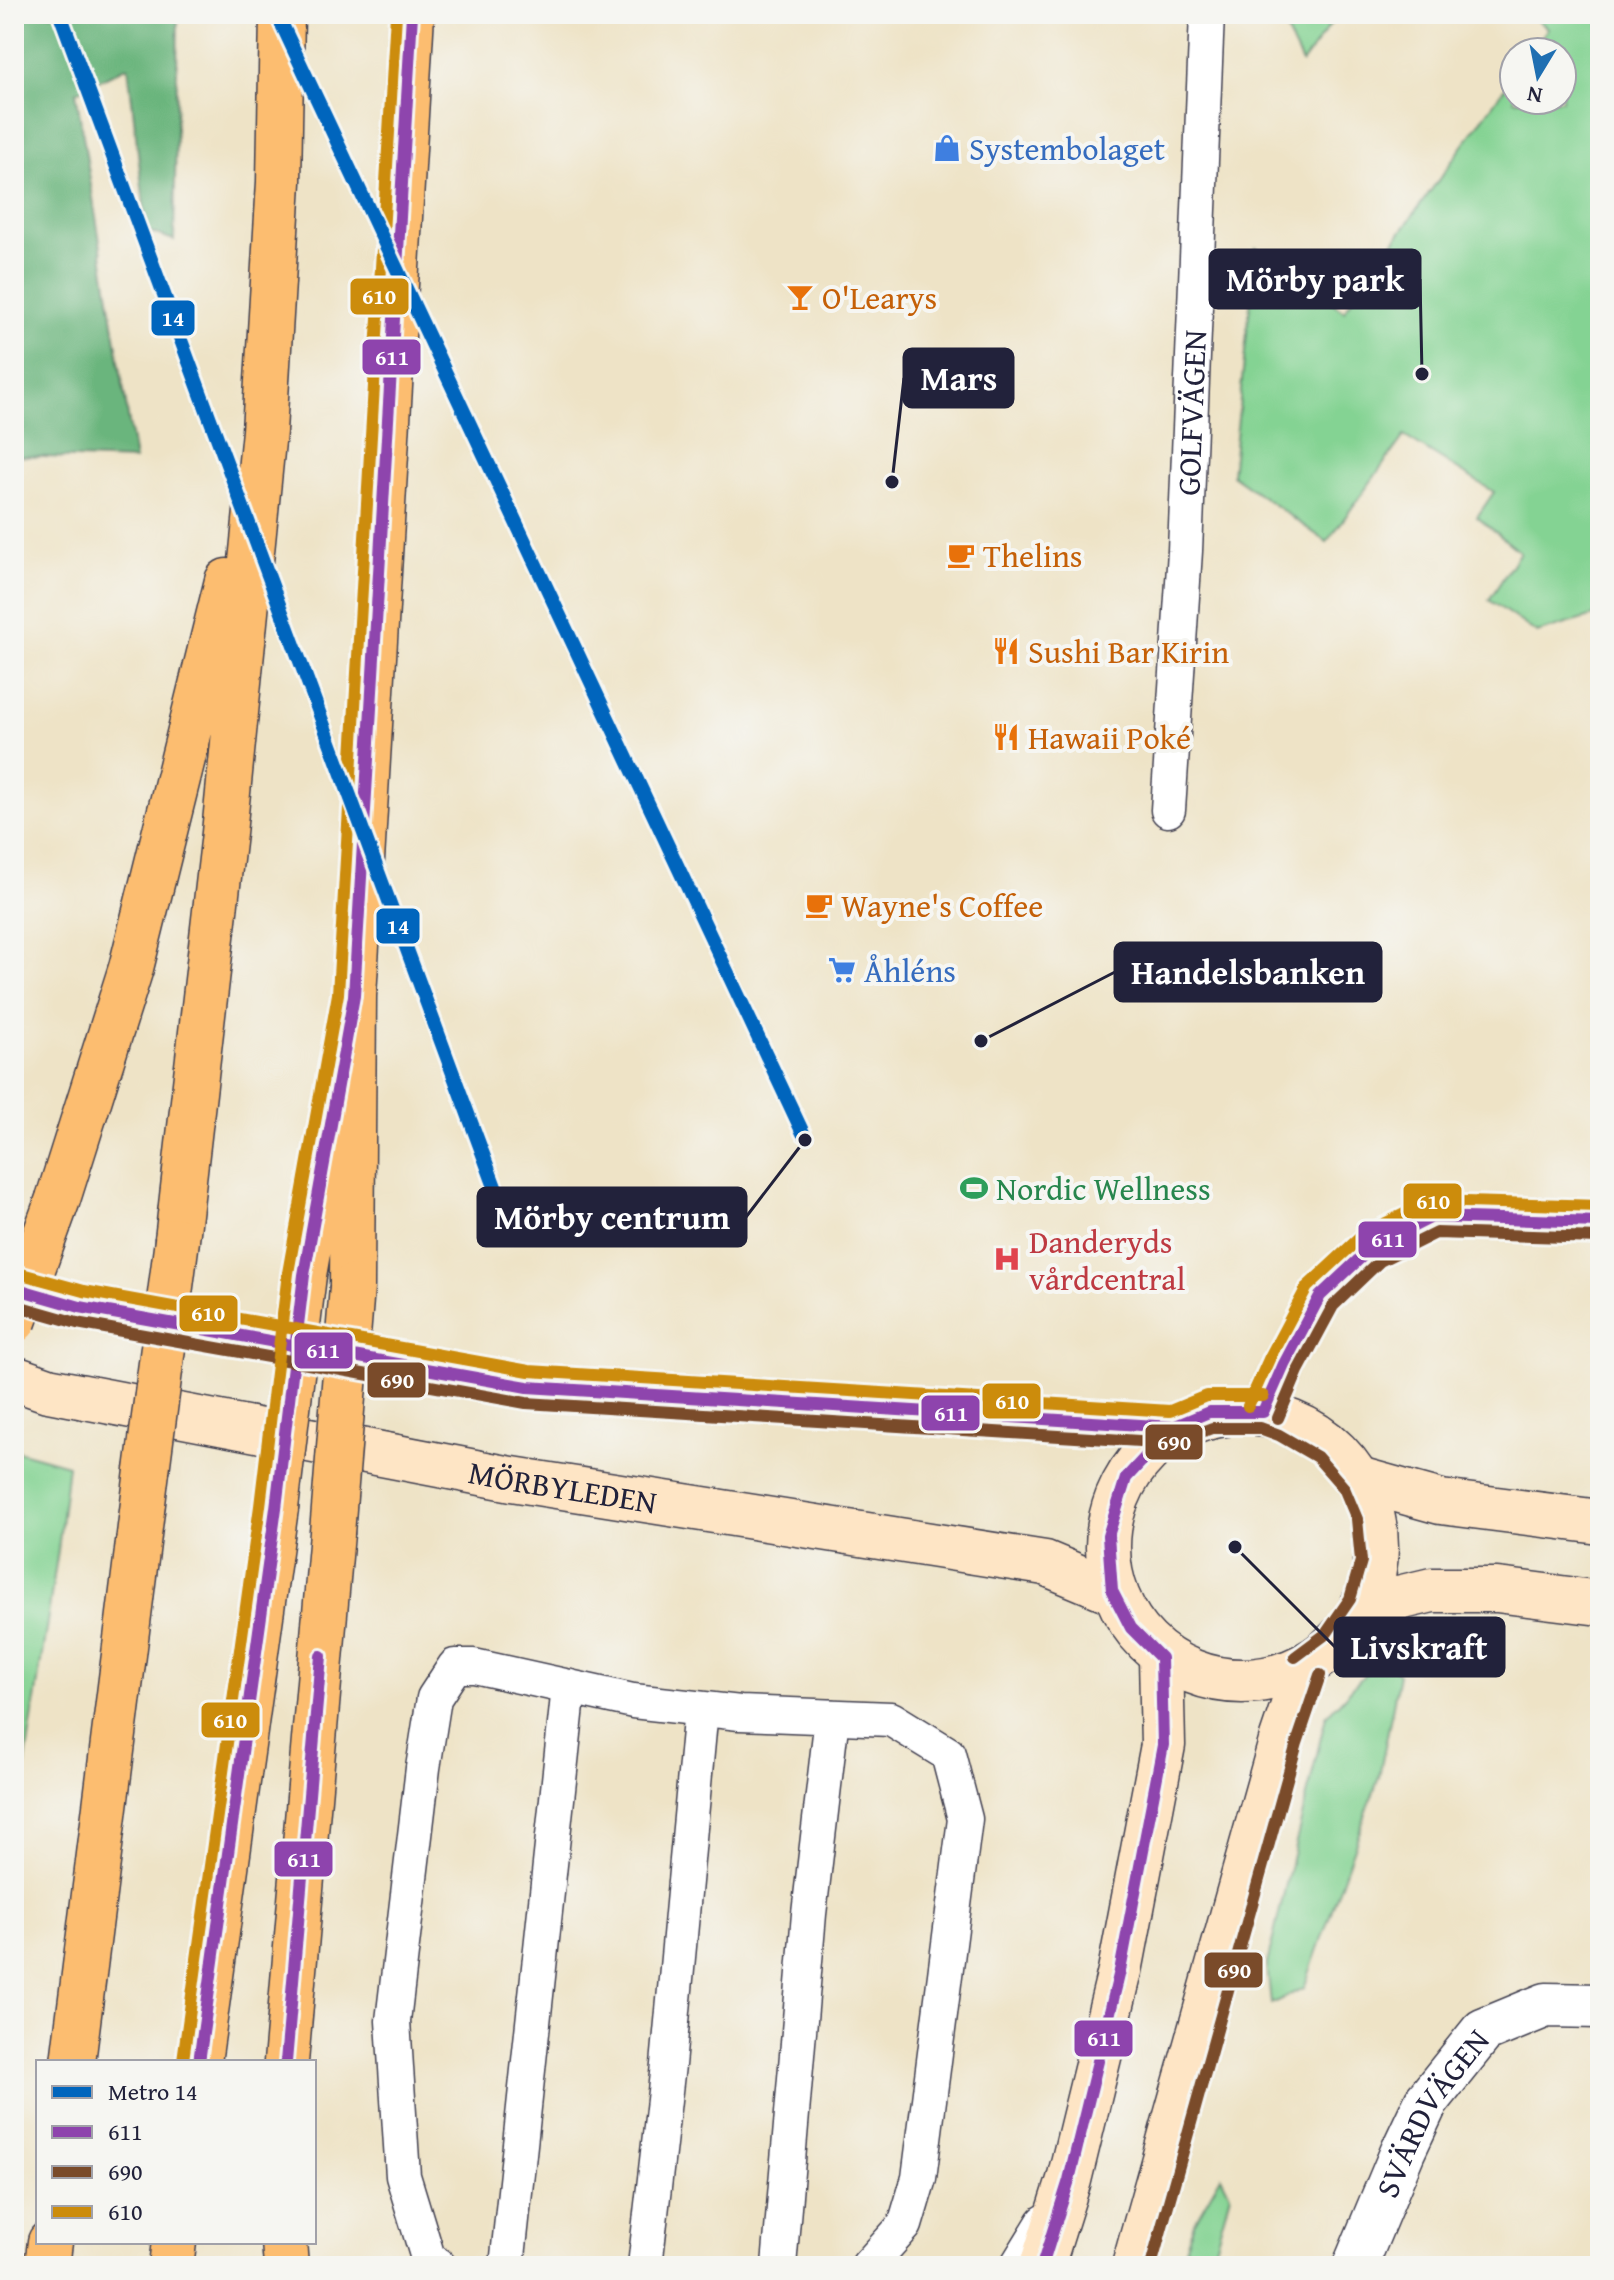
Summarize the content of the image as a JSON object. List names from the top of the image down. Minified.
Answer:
{"streets":{"street":["MÖRBYLEDEN","SVÄRDVÄGEN"],"lane":["GOLFVÄGEN"]},"places":{"shop":["Systembolaget"],"bar":["O'Learys"],"other":["Mörby park","Mars","Handelsbanken","Mörby centrum","Livskraft"],"cafe":["Thelins","Wayne's Coffee"],"restaurant":["Sushi Bar Kirin","Hawaii Poké"],"supermarket":["Åhléns"],"sports":["Nordic Wellness"],"hospital":["Danderyds vårdcentral"]},"lines":["metro line 14","transit line 611","transit line 610","transit line 690"],"legend":["Metro 14","611","690","610"],"north":"bottom"}
